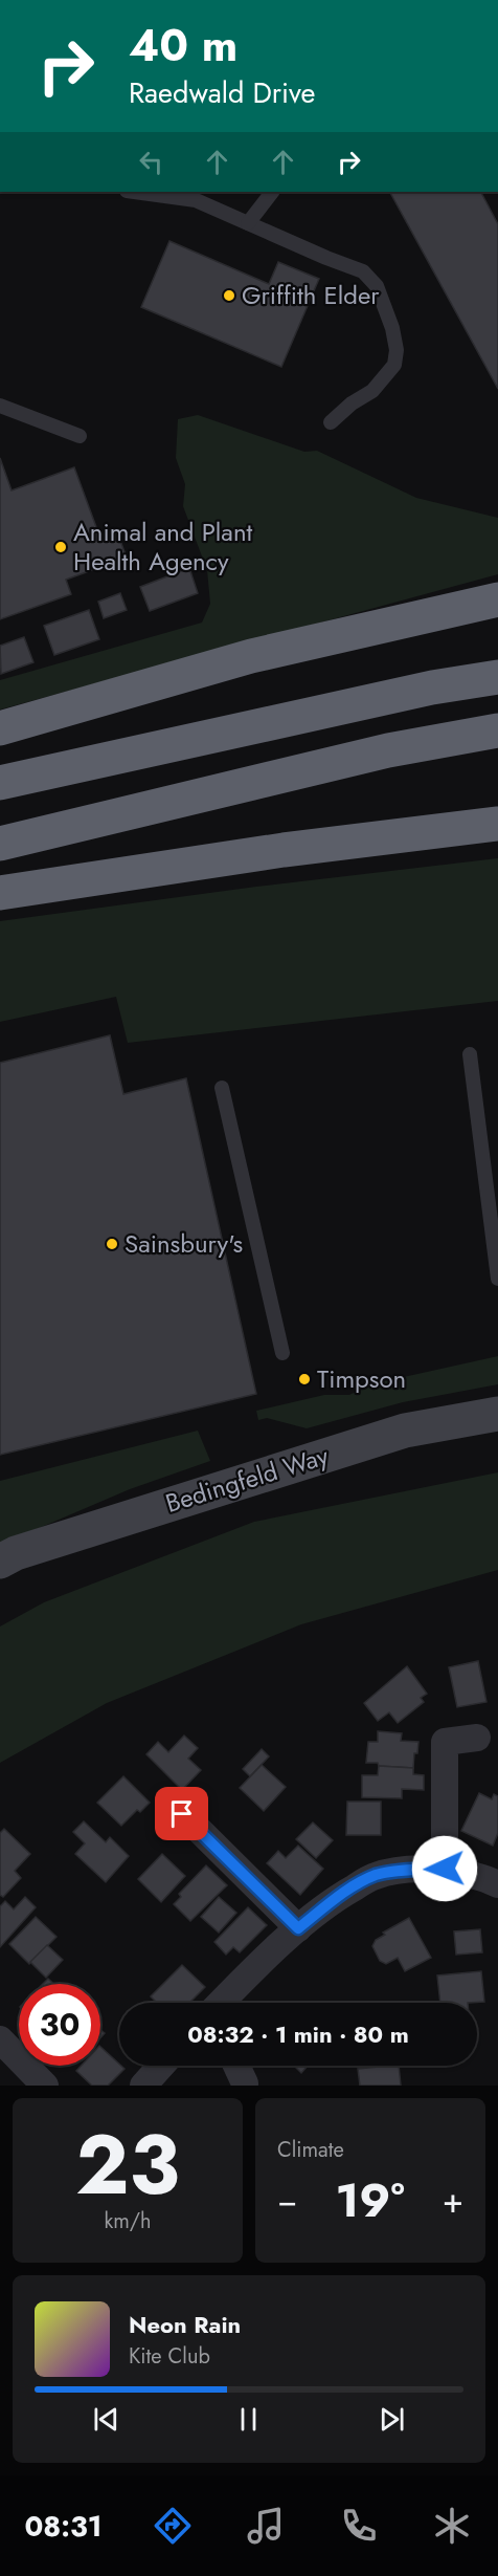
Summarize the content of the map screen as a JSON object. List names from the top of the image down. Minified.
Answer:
{"streets":{"street":["Bedingfeld Way"]},"places":["Griffith Elder","Animal and Plant Health Agency","Sainsbury's","Timpson"],"page":{"turn":["40 m","Raedwald Drive"],"limit":"30","trip":"08:32 · 1 min · 80 m","tile":[["23","km/h"],"Climate"],"heat":["−","19°","+"],"song":["Neon Rain","Kite Club"],"tabs":"08:31"}}
